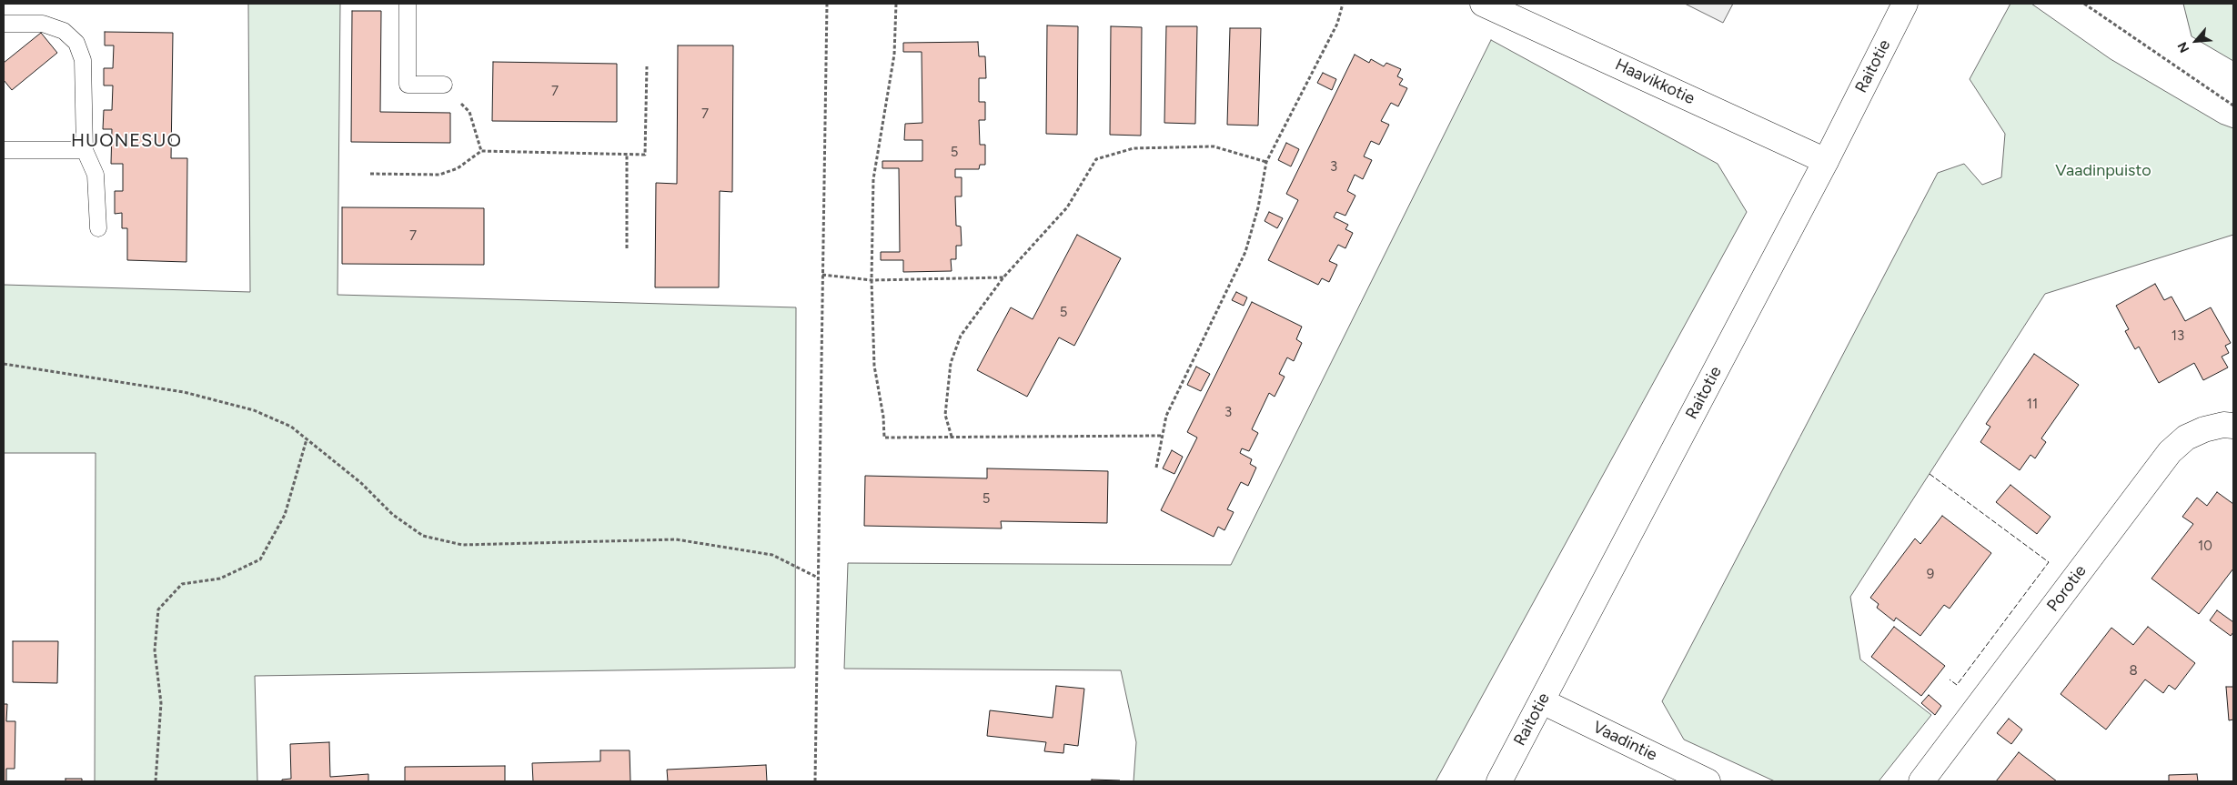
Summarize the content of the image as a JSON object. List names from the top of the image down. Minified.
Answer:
{"streets":{"street":["Raitotie","Haavikkotie","Porotie","Vaadintie"]},"crossings":[["Raitotie","Haavikkotie"],["Raitotie","Vaadintie"]],"districts":["HUONESUO"],"parks":["Vaadinpuisto"],"house_numbers":["7","7","5","3","7","5","13","11","3","5","10","9","8"],"north":"bottom left"}
